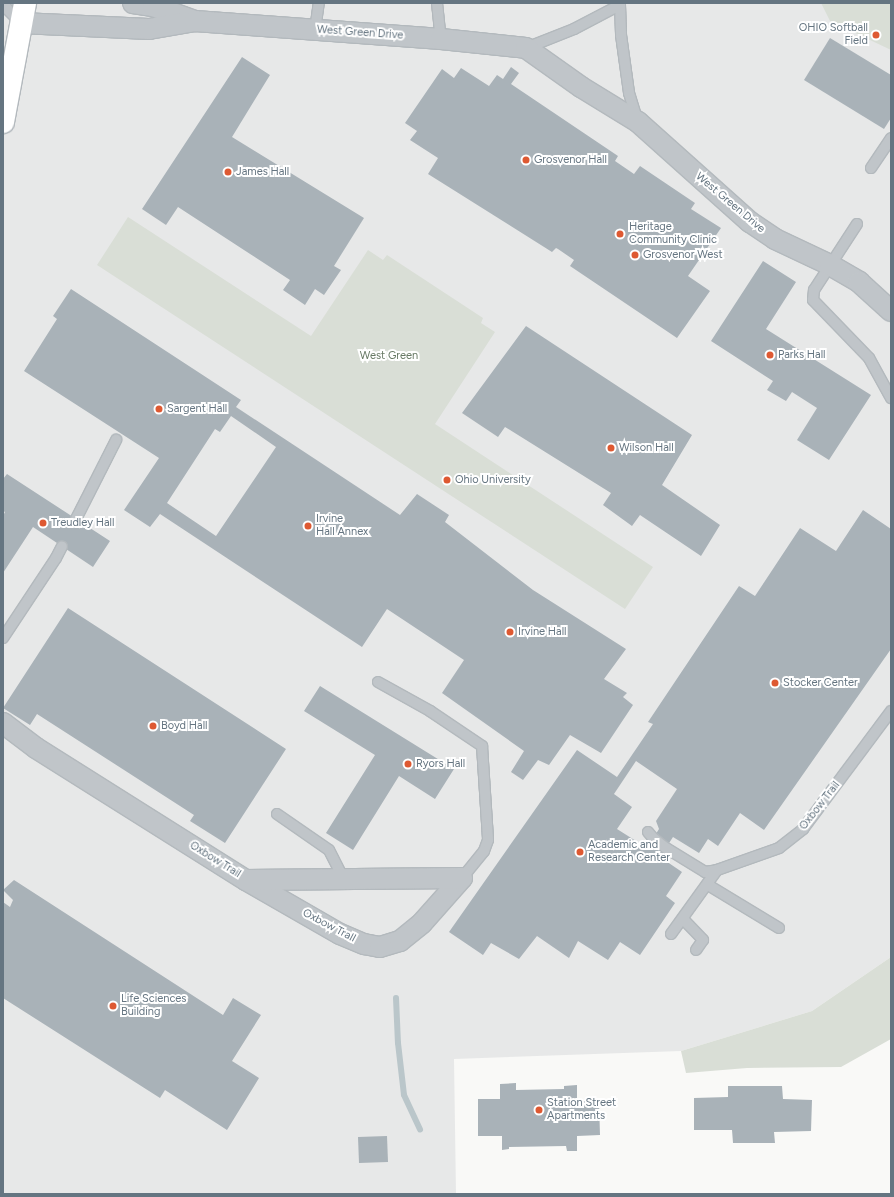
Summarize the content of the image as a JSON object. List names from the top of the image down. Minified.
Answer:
{"streets":{"street":["West Green Drive","Oxbow Trail","Oxbow TraIl"]},"crossings":[["Oxbow Trail","Oxbow TraIl"]],"parks":["West Green"],"places":["OHIO Softball Field","Grosvenor Hall","James Hall","Heritage Community Clinic","Grosvenor West","Parks Hall","Sargent Hall","Wilson Hall","Ohio University","Treudley Hall","Irvine Hall Annex","Irvine Hall","Stocker Center","Boyd Hall","Ryors Hall","Academic and Research Center","Life Sciences Building","Station Street Apartments"]}
